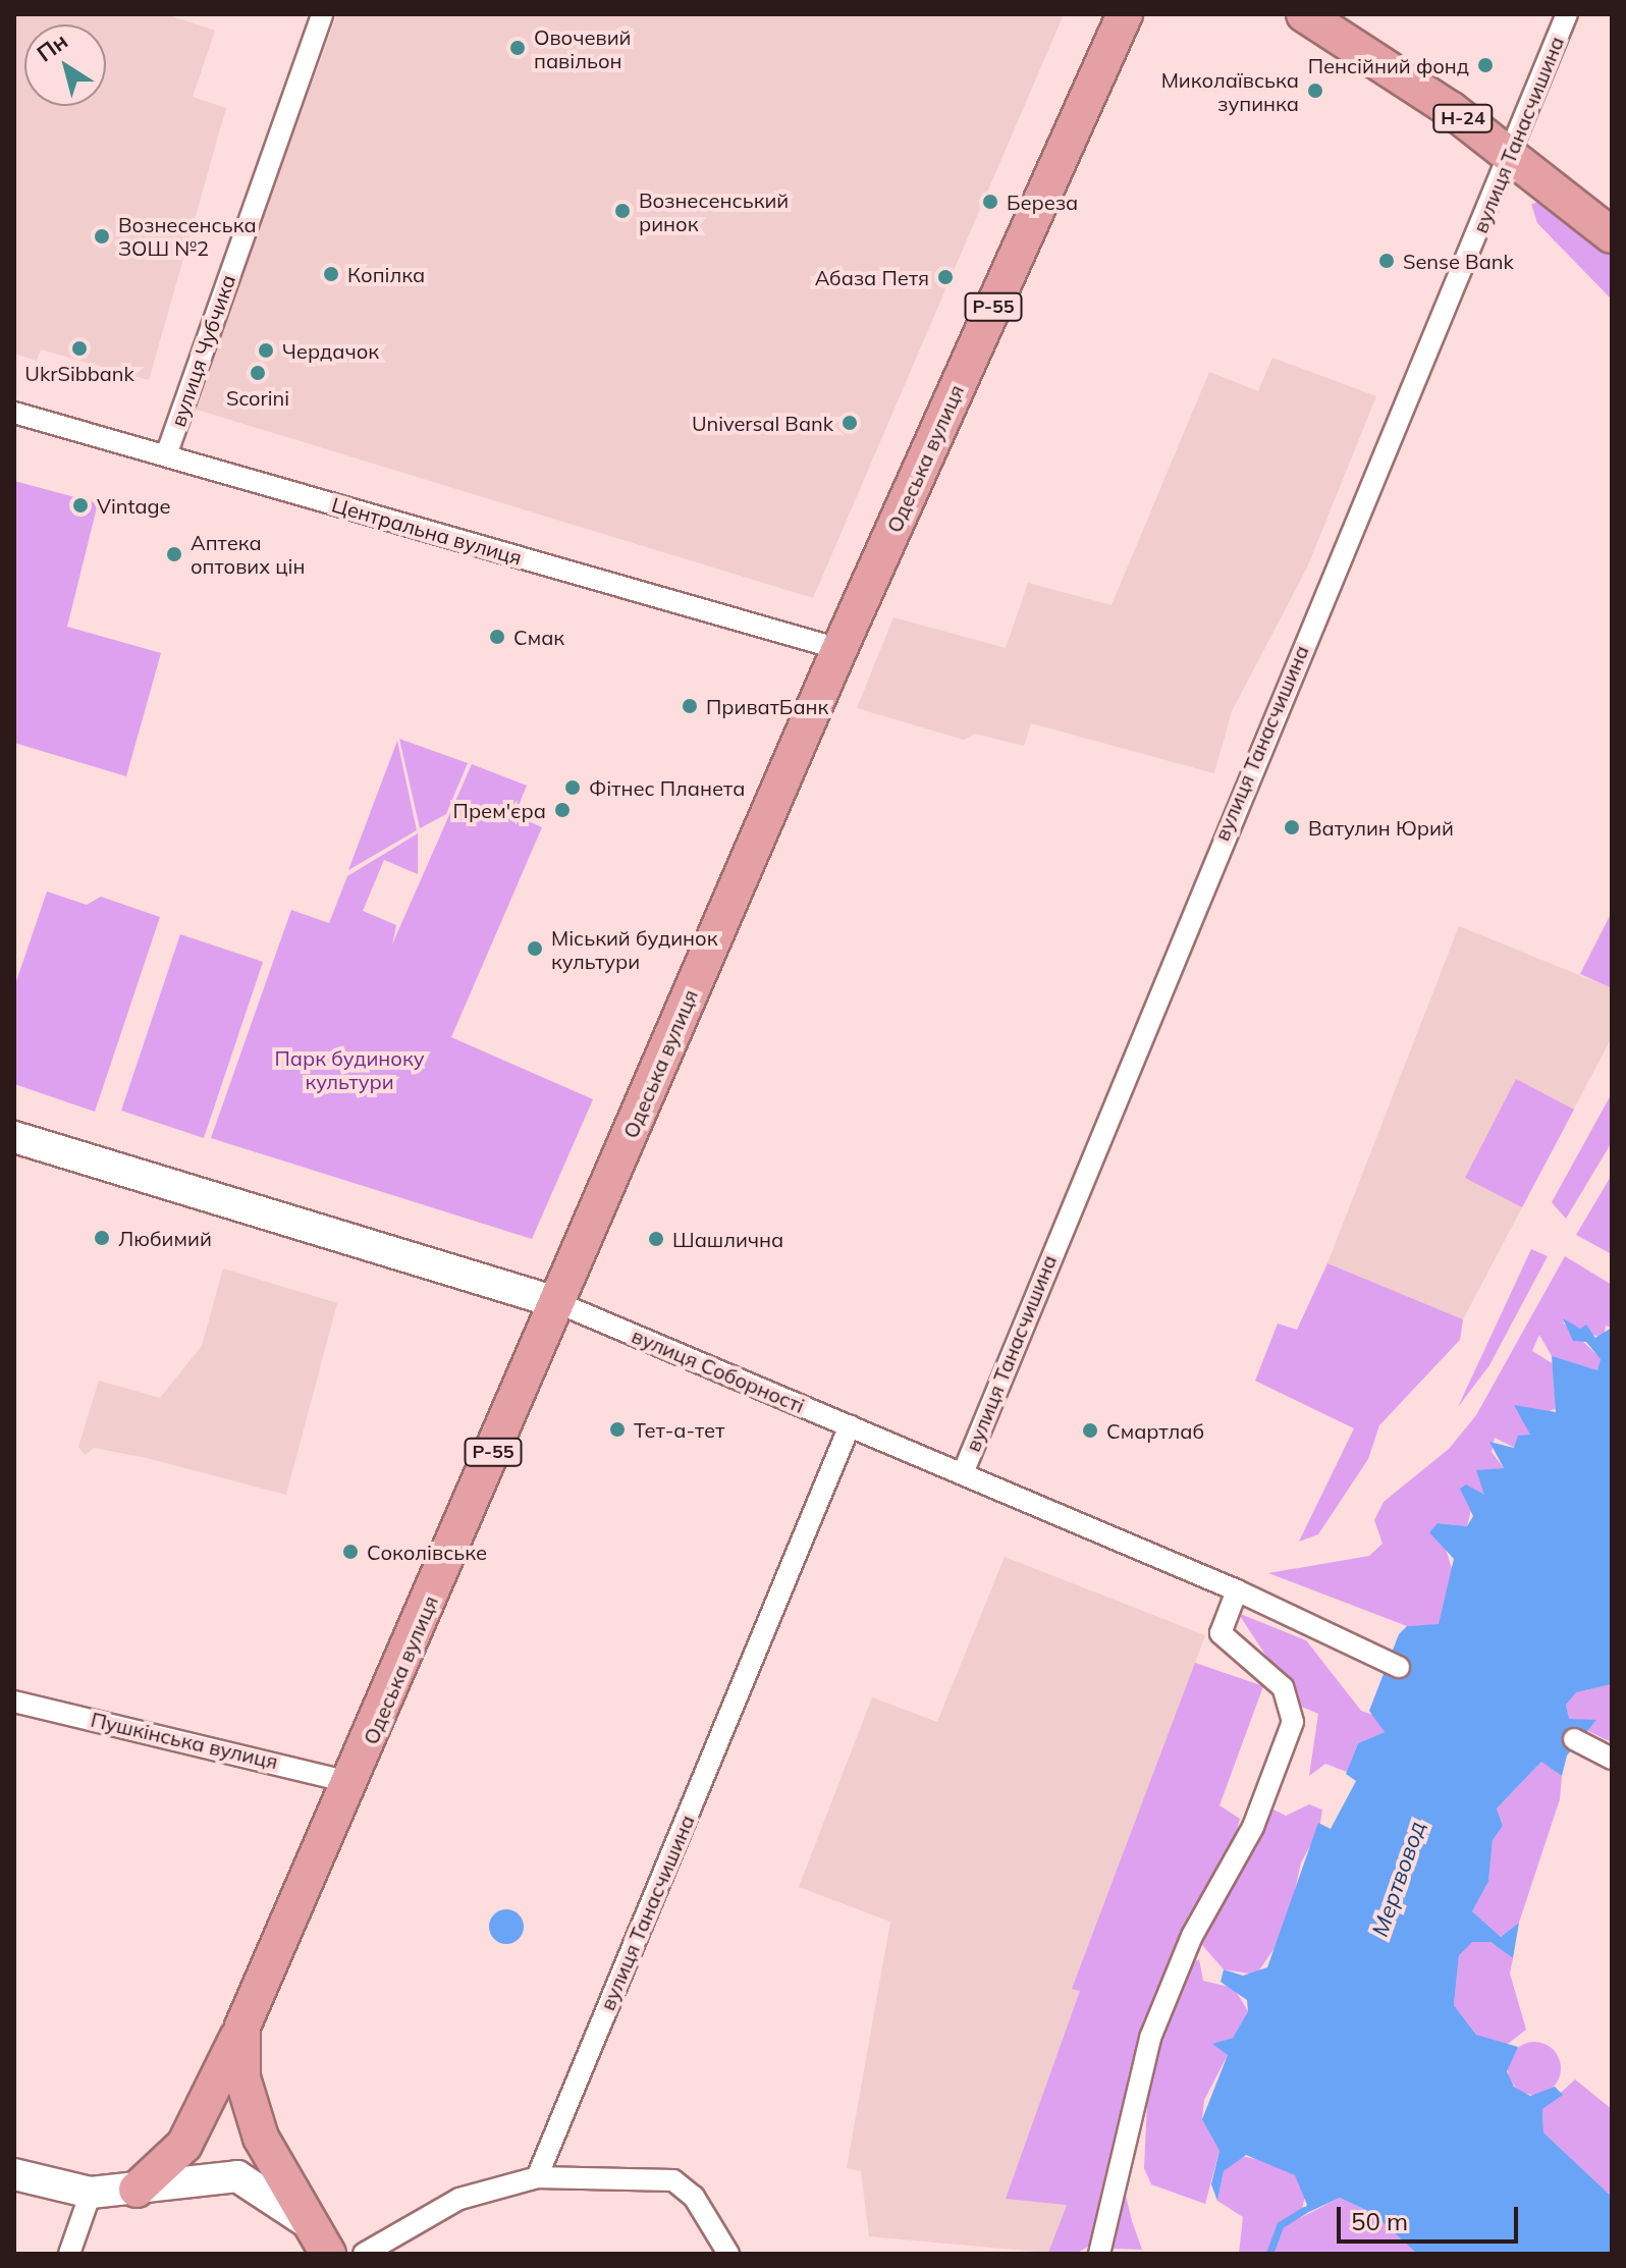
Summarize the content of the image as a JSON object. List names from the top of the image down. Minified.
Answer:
{"streets":{"main road":["Н-24","Р-55","Одеська вулиця","вулиця Соборності"],"street":["вулиця Танасчишина","вулиця Чубчика","Центральна вулиця","Пушкінська вулиця"]},"crossings":[["Н-24","вулиця Танасчишина"],["вулиця Танасчишина","вулиця Соборності"],["вулиця Чубчика","Центральна вулиця"],["Одеська вулиця","Центральна вулиця"],["Одеська вулиця","вулиця Соборності"],["Одеська вулиця","Пушкінська вулиця"]],"water":["Мертвовод"],"parks":["Парк будиноку культури"],"places":["Овочевий павільон","Пенсійний фонд","Миколаївська зупинка","Береза","Вознесенський ринок","Вознесенська ЗОШ №2","Sense Bank","Копілка","Абаза Петя","UkrSibbank","Чердачок","Scorini","Universal Bank","Vintage","Аптека оптових цін","Смак","ПриватБанк","Фітнес Планета","Прем'єра","Ватулин Юрий","Міський будинок культури","Любимий","Шашлична","Тет-а-тет","Смартлаб","Соколівське"],"scale_bar":"50 m","north":"top left"}
